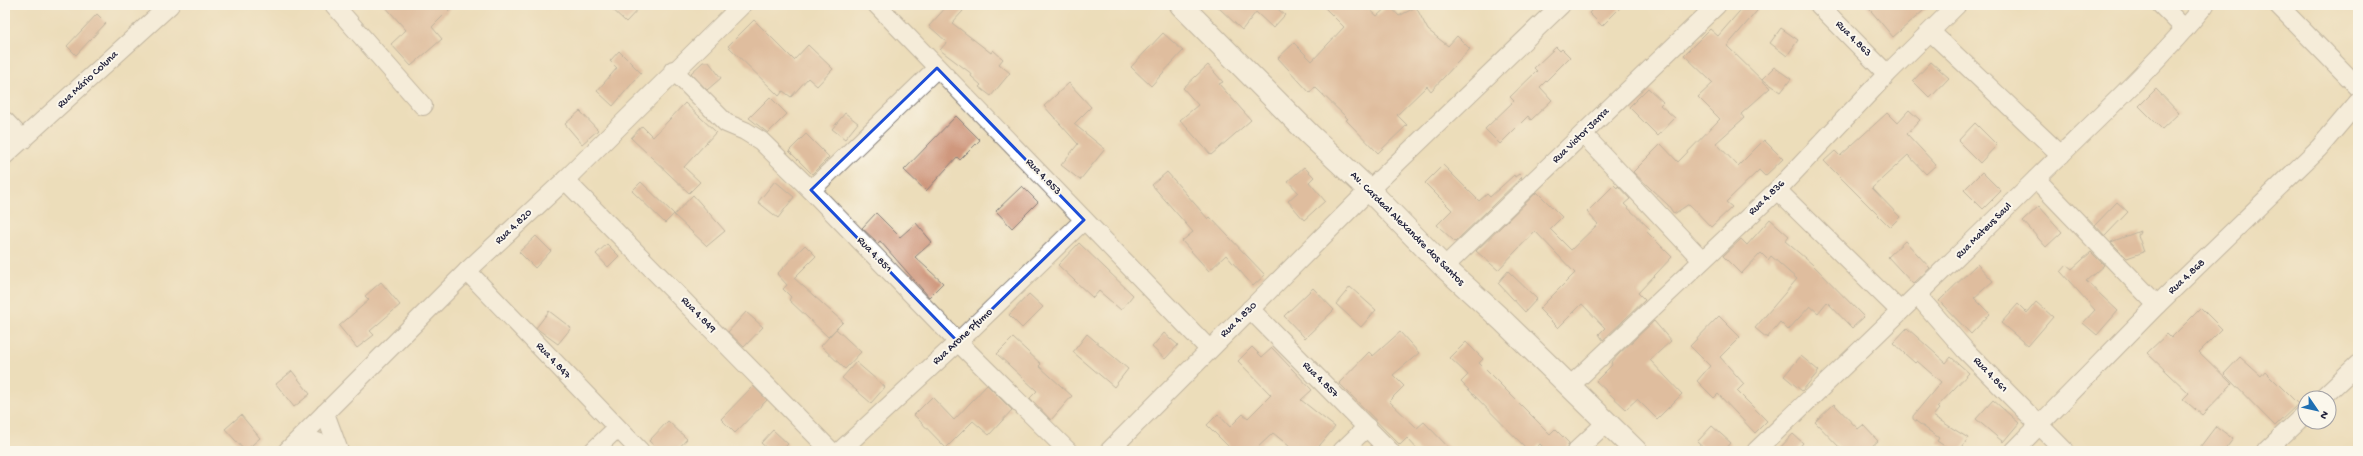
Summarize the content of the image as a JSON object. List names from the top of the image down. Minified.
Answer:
{"streets":{"street":["Rua 4.863","Rua Mário Coluna","Rua Victor Jarra","Rua 4.853","Rua 4.836","Rua 4.820","Av. Cardeal Alexandre dos Santos","Rua Mateus Saul","Rua 4.851","Rua 4.868","Rua 4.849","Rua 4.830","Rua Arone Pfumo","Rua 4.847","Rua 4.861","Rua 4.857"]},"crossings":[["Rua 4.863","Rua 4.836"],["Rua Victor Jarra","Av. Cardeal Alexandre dos Santos"],["Rua 4.853","Rua 4.830"],["Rua 4.853","Rua Arone Pfumo"],["Rua 4.836","Av. Cardeal Alexandre dos Santos"],["Rua 4.820","Rua 4.851"],["Rua 4.820","Rua 4.849"],["Rua 4.820","Rua 4.847"],["Av. Cardeal Alexandre dos Santos","Rua 4.830"],["Rua Mateus Saul","Rua 4.861"],["Rua 4.851","Rua Arone Pfumo"],["Rua 4.868","Rua 4.861"],["Rua 4.830","Rua 4.857"]],"north":"bottom right"}
